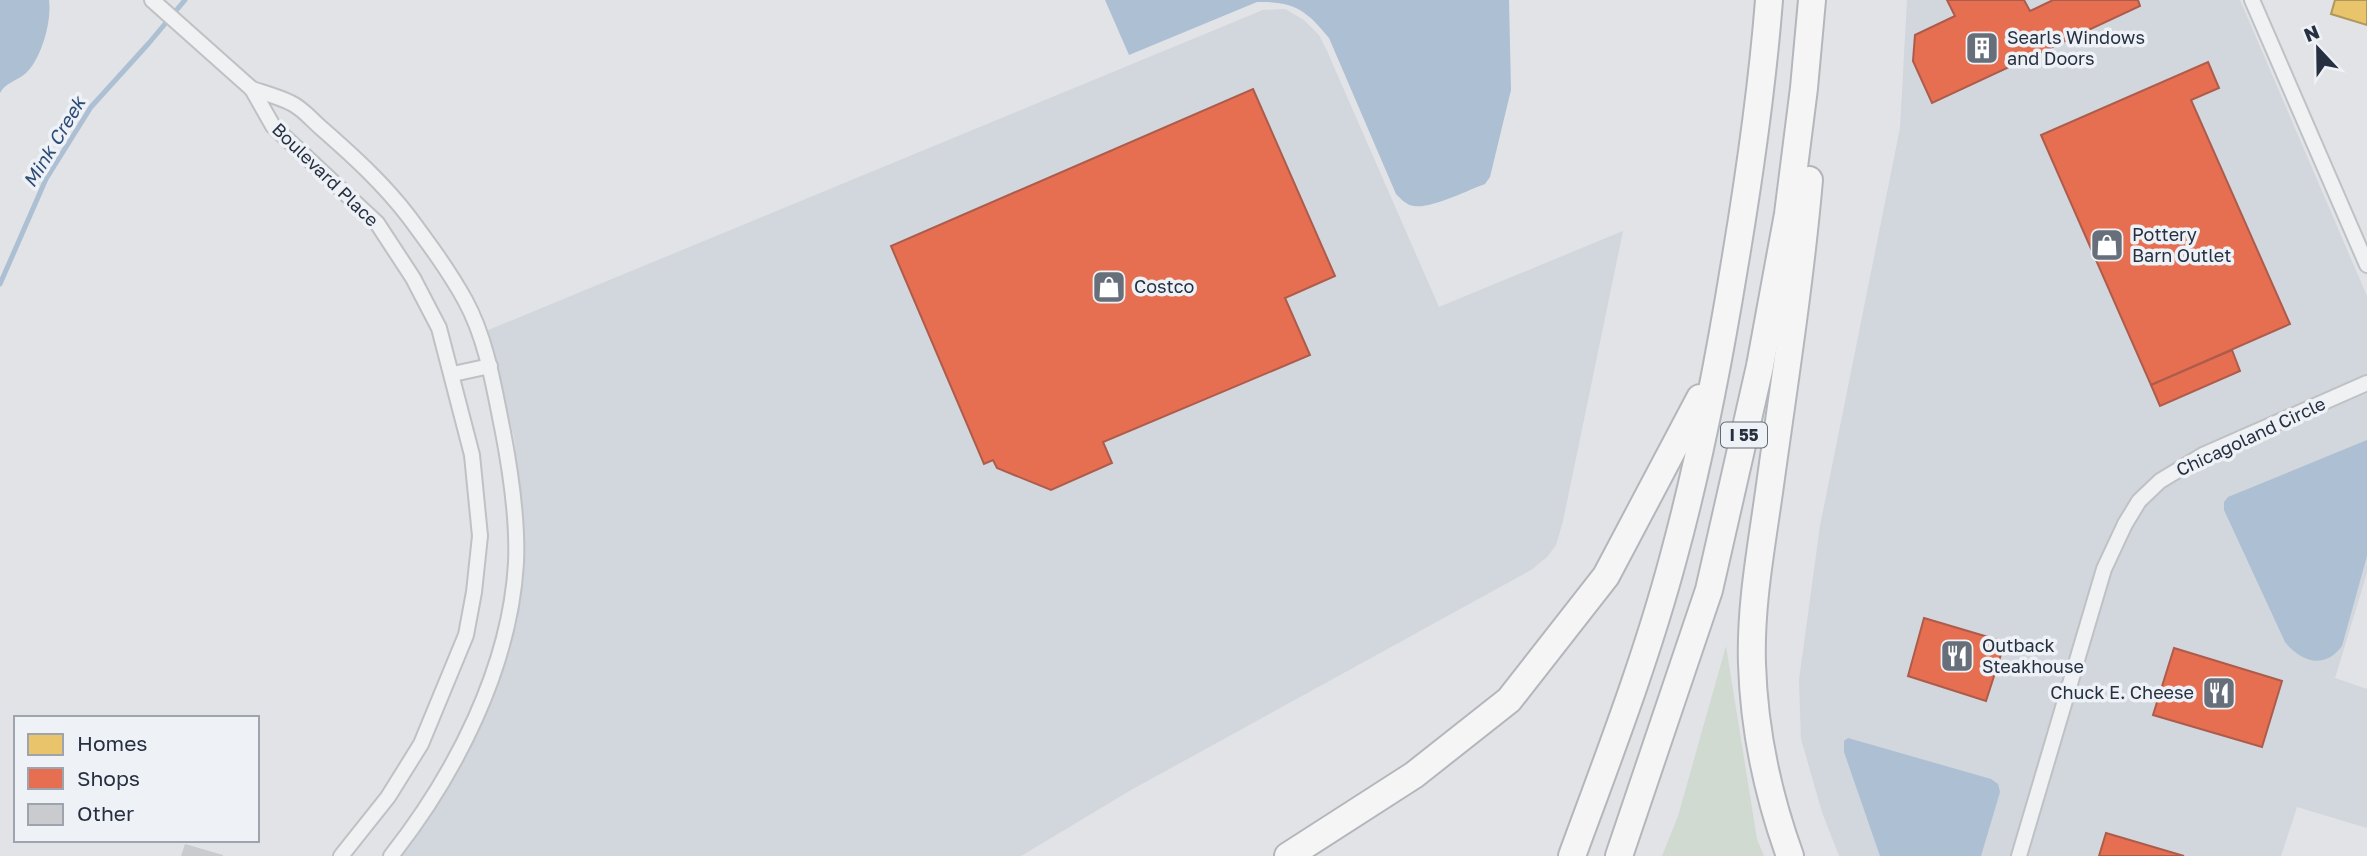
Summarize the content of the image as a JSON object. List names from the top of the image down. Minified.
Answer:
{"streets":{"highway":["I 55"],"street":["Boulevard Place","Chicagoland Circle"]},"water":["Mink Creek"],"places":{"building":["Searls Windows and Doors"],"shop":["Pottery Barn Outlet","Costco"],"restaurant":["Outback Steakhouse","Chuck E. Cheese"]},"legend":["Homes","Shops","Other"],"north":"top"}
